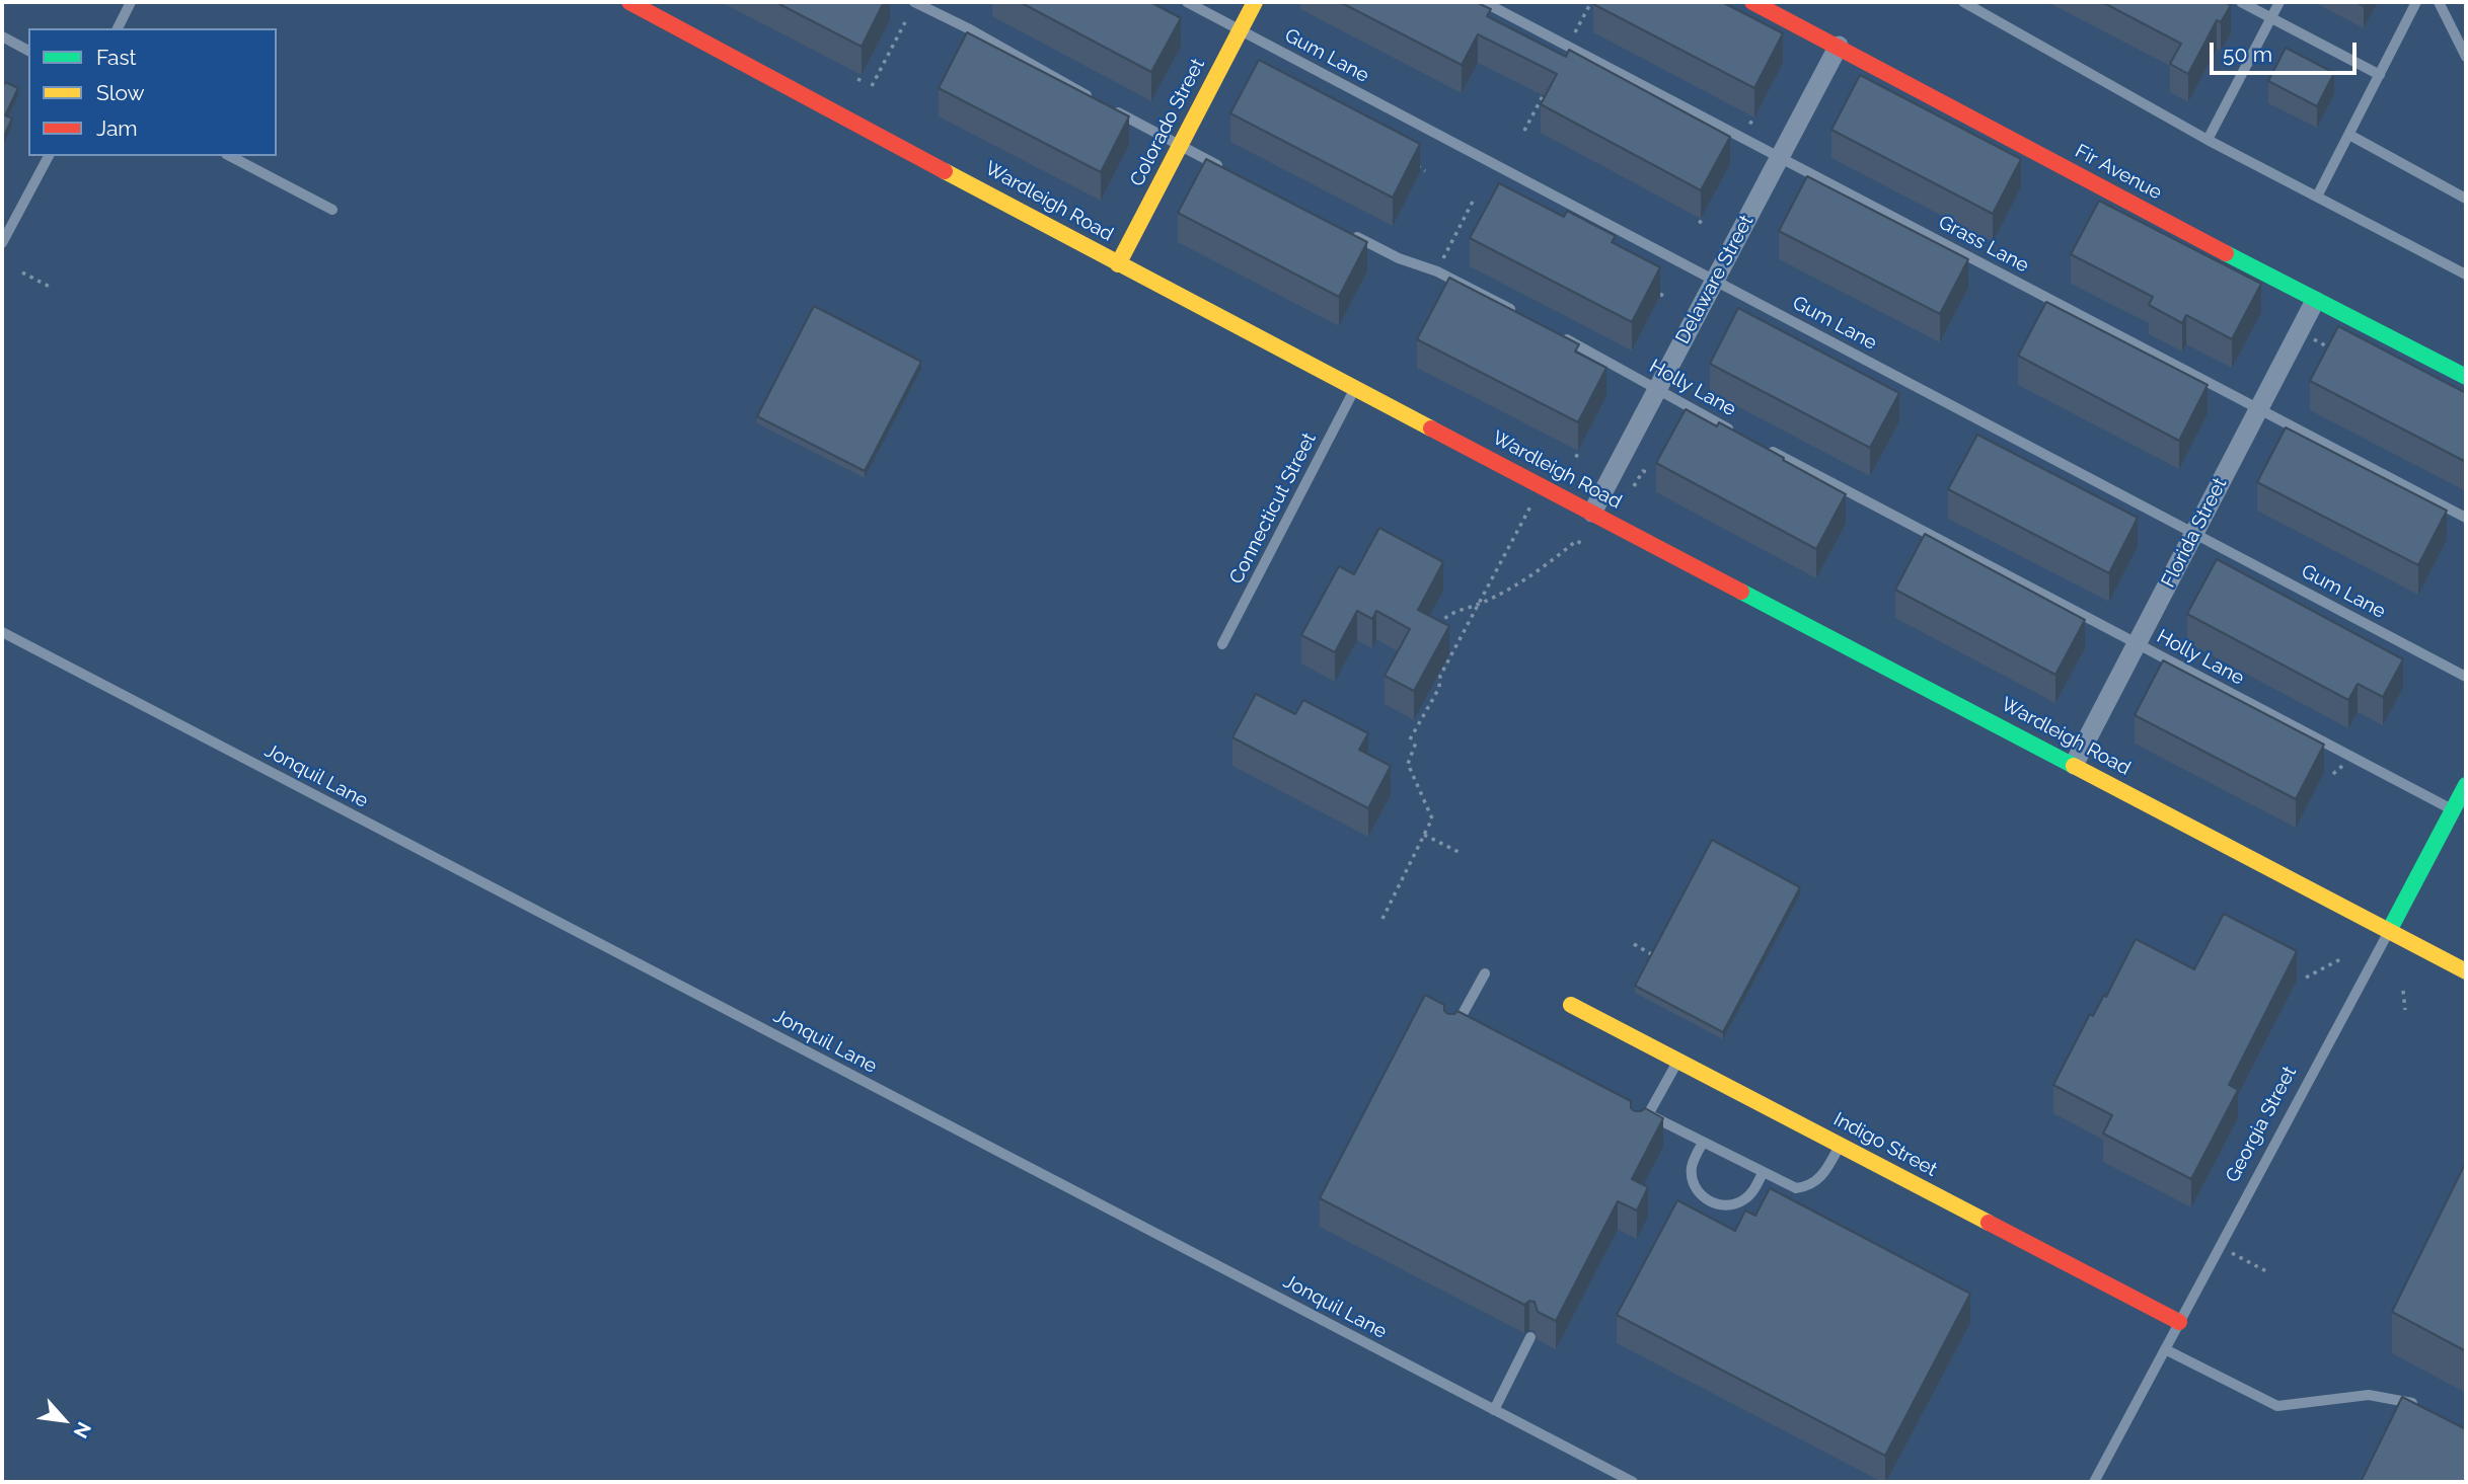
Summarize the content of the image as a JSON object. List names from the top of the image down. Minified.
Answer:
{"streets":{"main road":["Colorado Street","Fir Avenue","Wardleigh Road","Georgia Street","Indigo Street"],"street":["Delaware Street","Florida Street"],"lane":["Gum Lane","Grass Lane","Holly Lane","Connecticut Street","Jonquil Lane"]},"crossings":[["Gum Lane","Colorado Street"],["Gum Lane","Delaware Street"],["Gum Lane","Florida Street"],["Colorado Street","Wardleigh Road"],["Fir Avenue","Delaware Street"],["Fir Avenue","Florida Street"],["Wardleigh Road","Delaware Street"],["Wardleigh Road","Connecticut Street"],["Wardleigh Road","Florida Street"],["Wardleigh Road","Georgia Street"],["Grass Lane","Delaware Street"],["Grass Lane","Florida Street"],["Delaware Street","Holly Lane"],["Holly Lane","Florida Street"],["Holly Lane","Georgia Street"],["Georgia Street","Indigo Street"]],"legend":["Fast","Slow","Jam"],"scale_bar":"50 m","north":"bottom right"}
